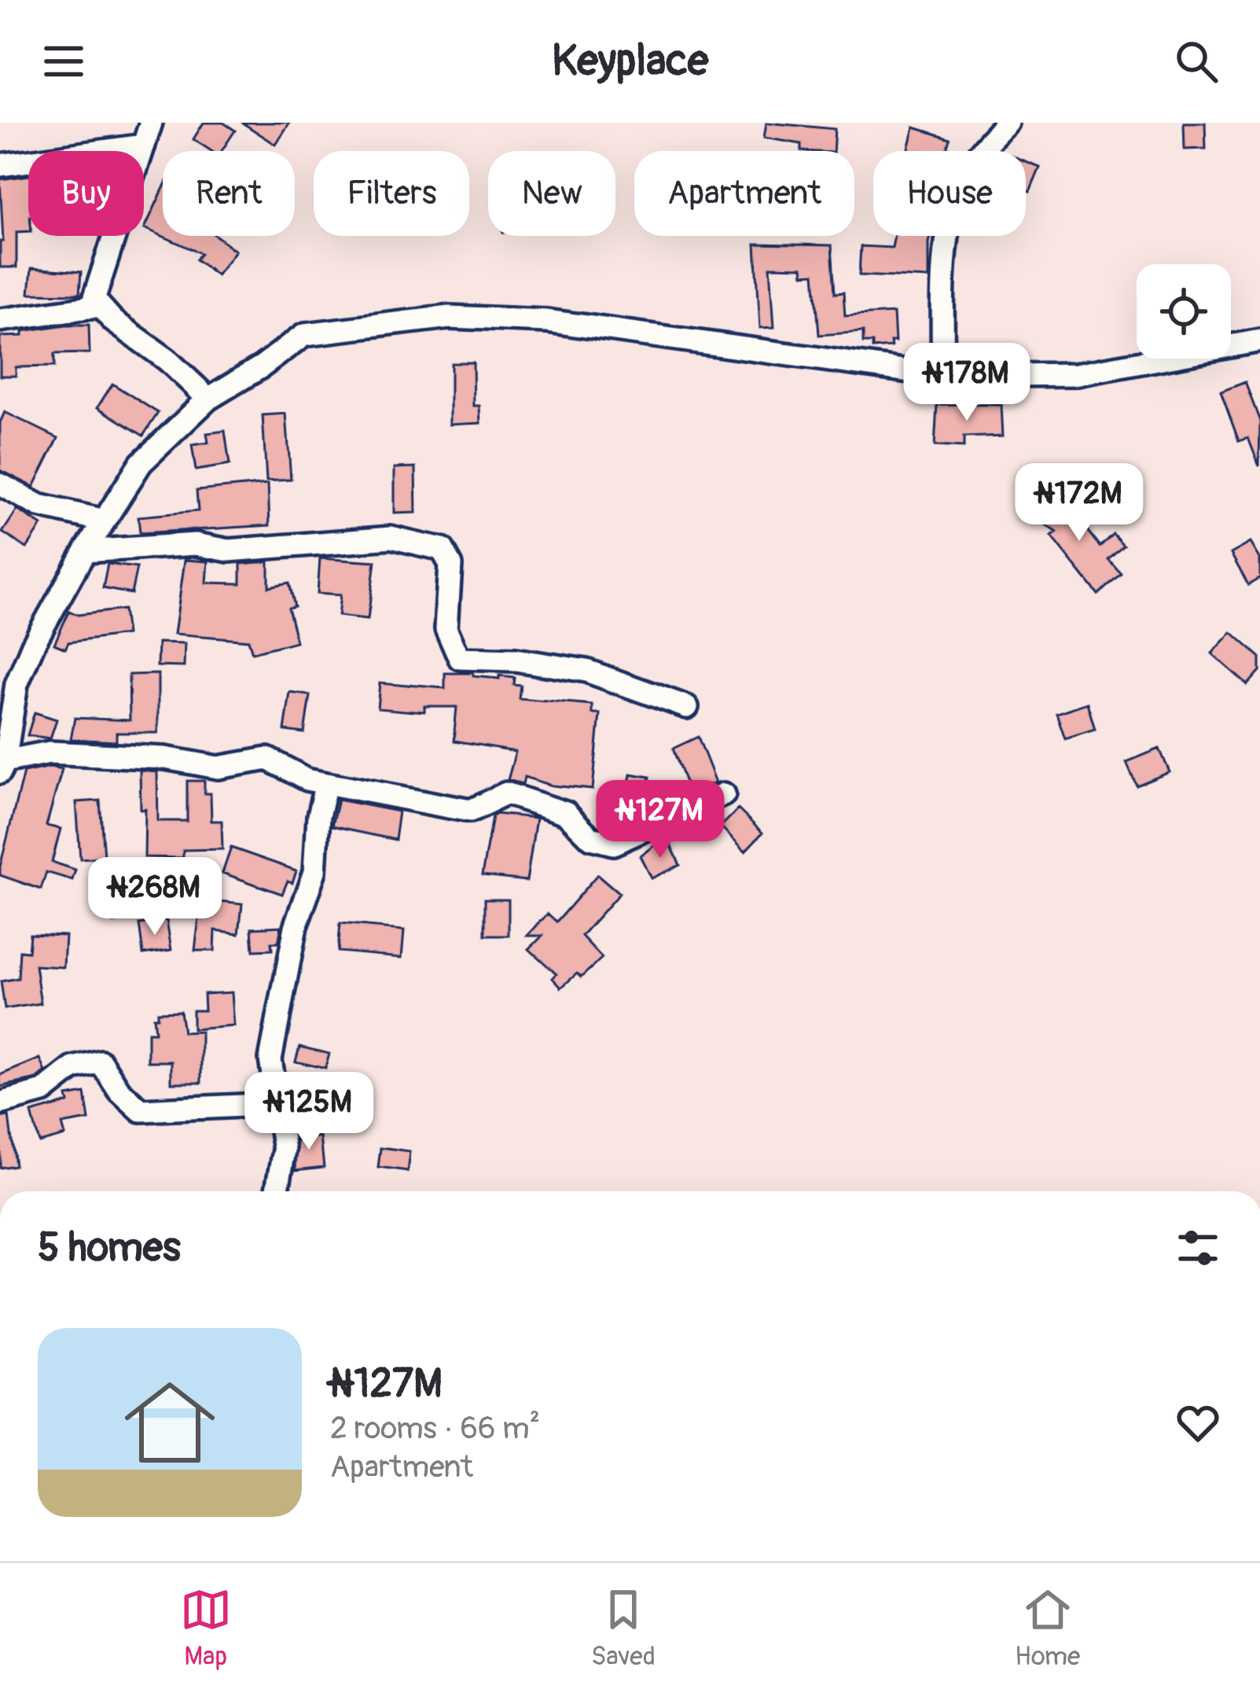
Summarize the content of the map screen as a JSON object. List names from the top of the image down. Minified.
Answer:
{"page":{"header":"Keyplace","chip":["Buy","Rent","Filters","New","Apartment","House"],"price":["₦178M","₦172M","₦127M","₦268M","₦125M"],"heading":"5 homes","list":[{"name":"₦127M","note":"2 rooms · 66 m² · Apartment"}],"tabs":["Map","Saved","Home"]}}
